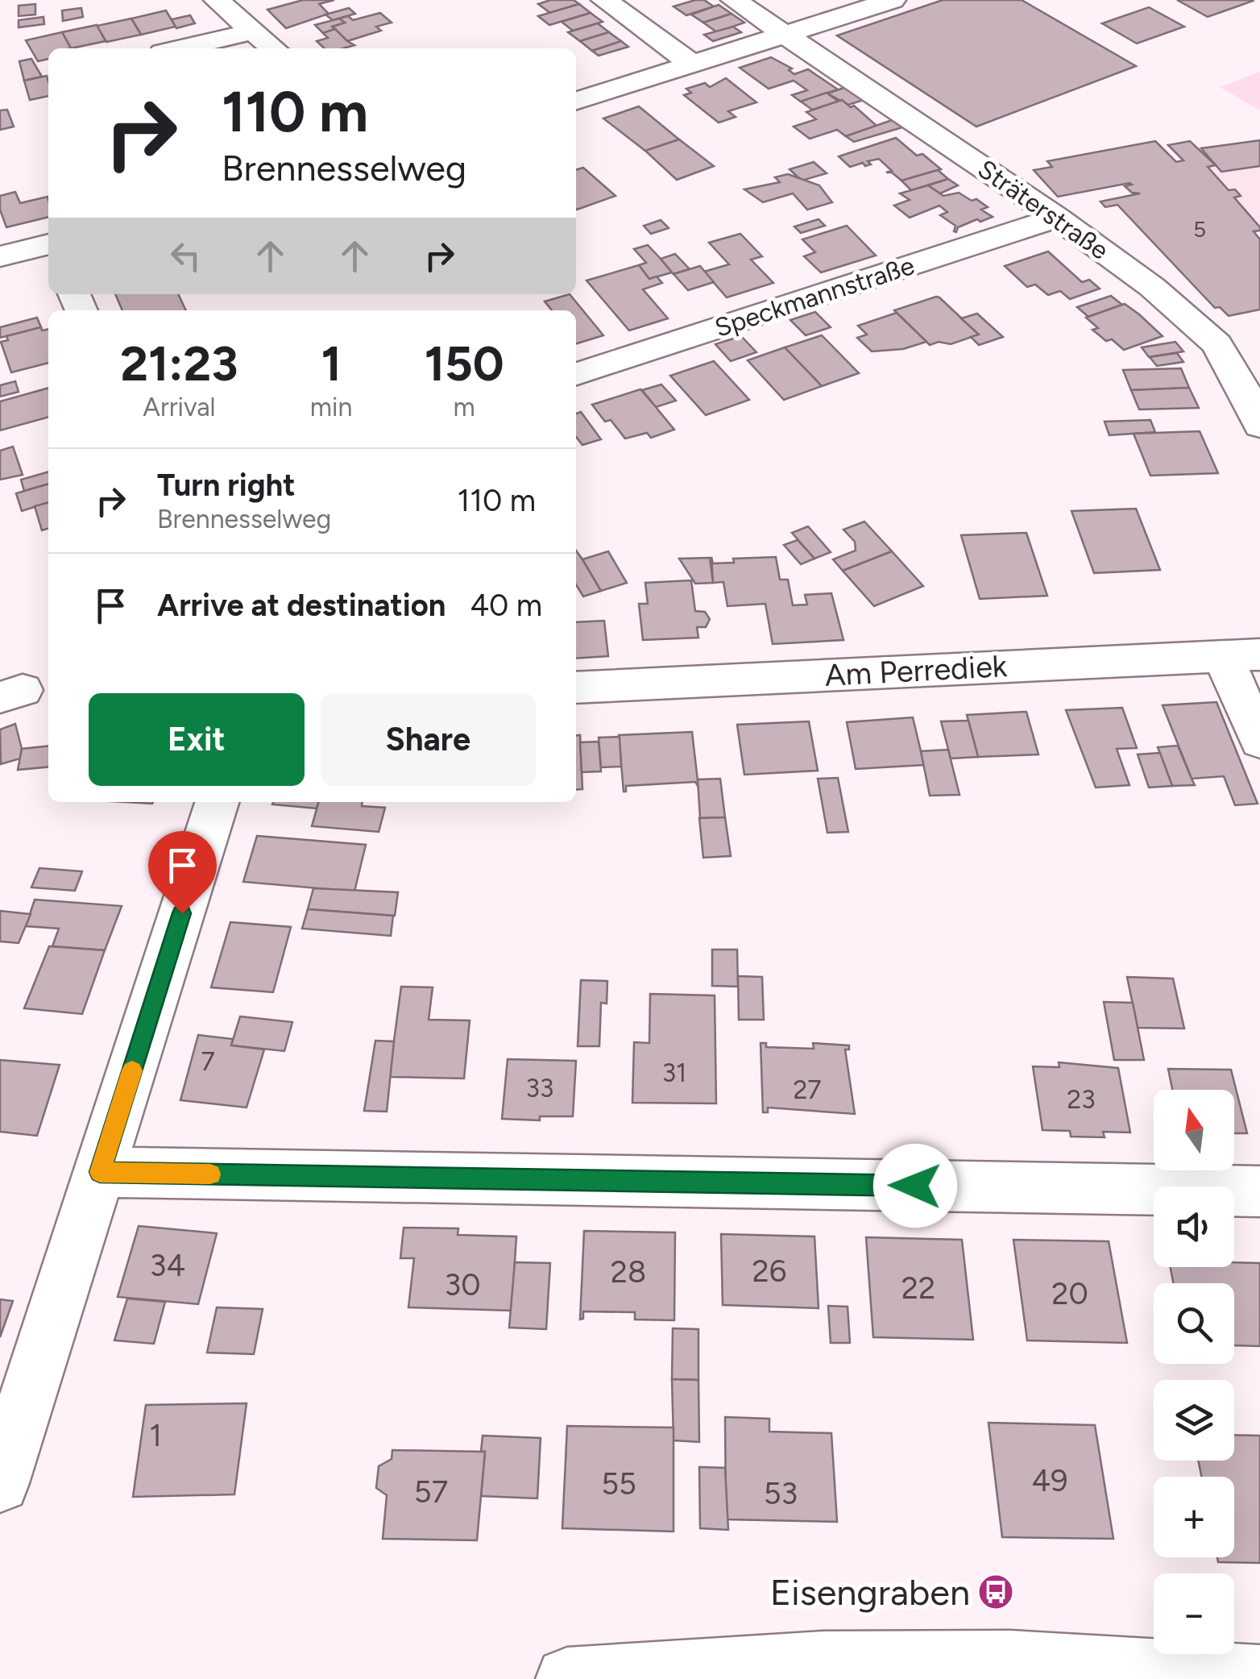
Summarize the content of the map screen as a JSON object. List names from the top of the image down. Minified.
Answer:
{"streets":{"street":["Sträterstraße","Speckmannstraße","Am Perrediek"]},"crossings":[["Sträterstraße","Speckmannstraße"]],"places":{"bus stop":["Eisengraben"]},"house_numbers":["5","7","31","33","27","23","34","26","28","30","22","20","1","49","55","57","53"],"north":"top","page":{"turn":["110 m","Brennesselweg"],"eta":["21:23","Arrival","1","min","150","m"],"list":[{"name":"Turn right","note":"Brennesselweg","value":"110 m"},{"name":"Arrive at destination","value":"40 m"}],"buttons":["Exit","Share"],"map_buttons":["+","−"]}}
